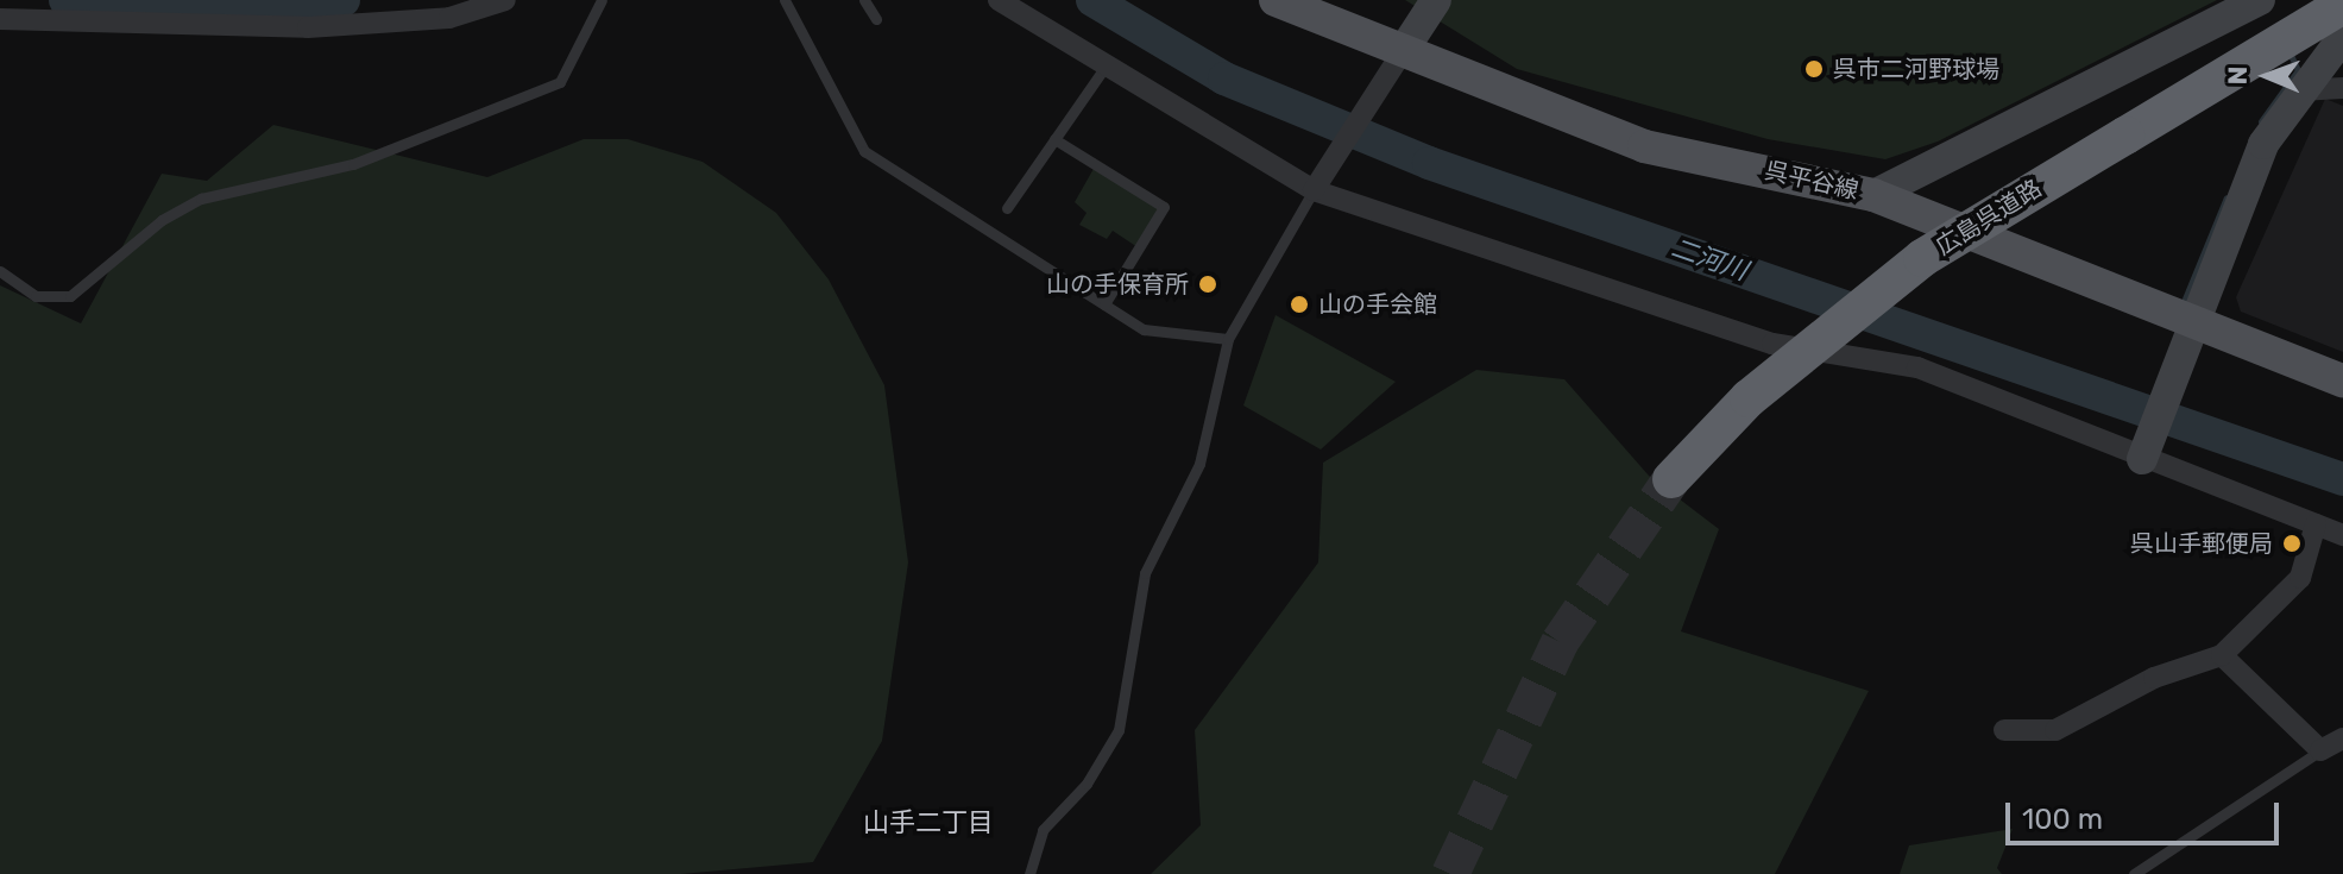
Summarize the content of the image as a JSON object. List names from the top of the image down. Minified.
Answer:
{"streets":{"highway":["広島呉道路"],"main road":["呉平谷線"]},"districts":["山手二丁目"],"water":["二河川"],"places":["呉市二河野球場","山の手保育所","山の手会館","呉山手郵便局"],"scale_bar":"100 m","north":"left"}
